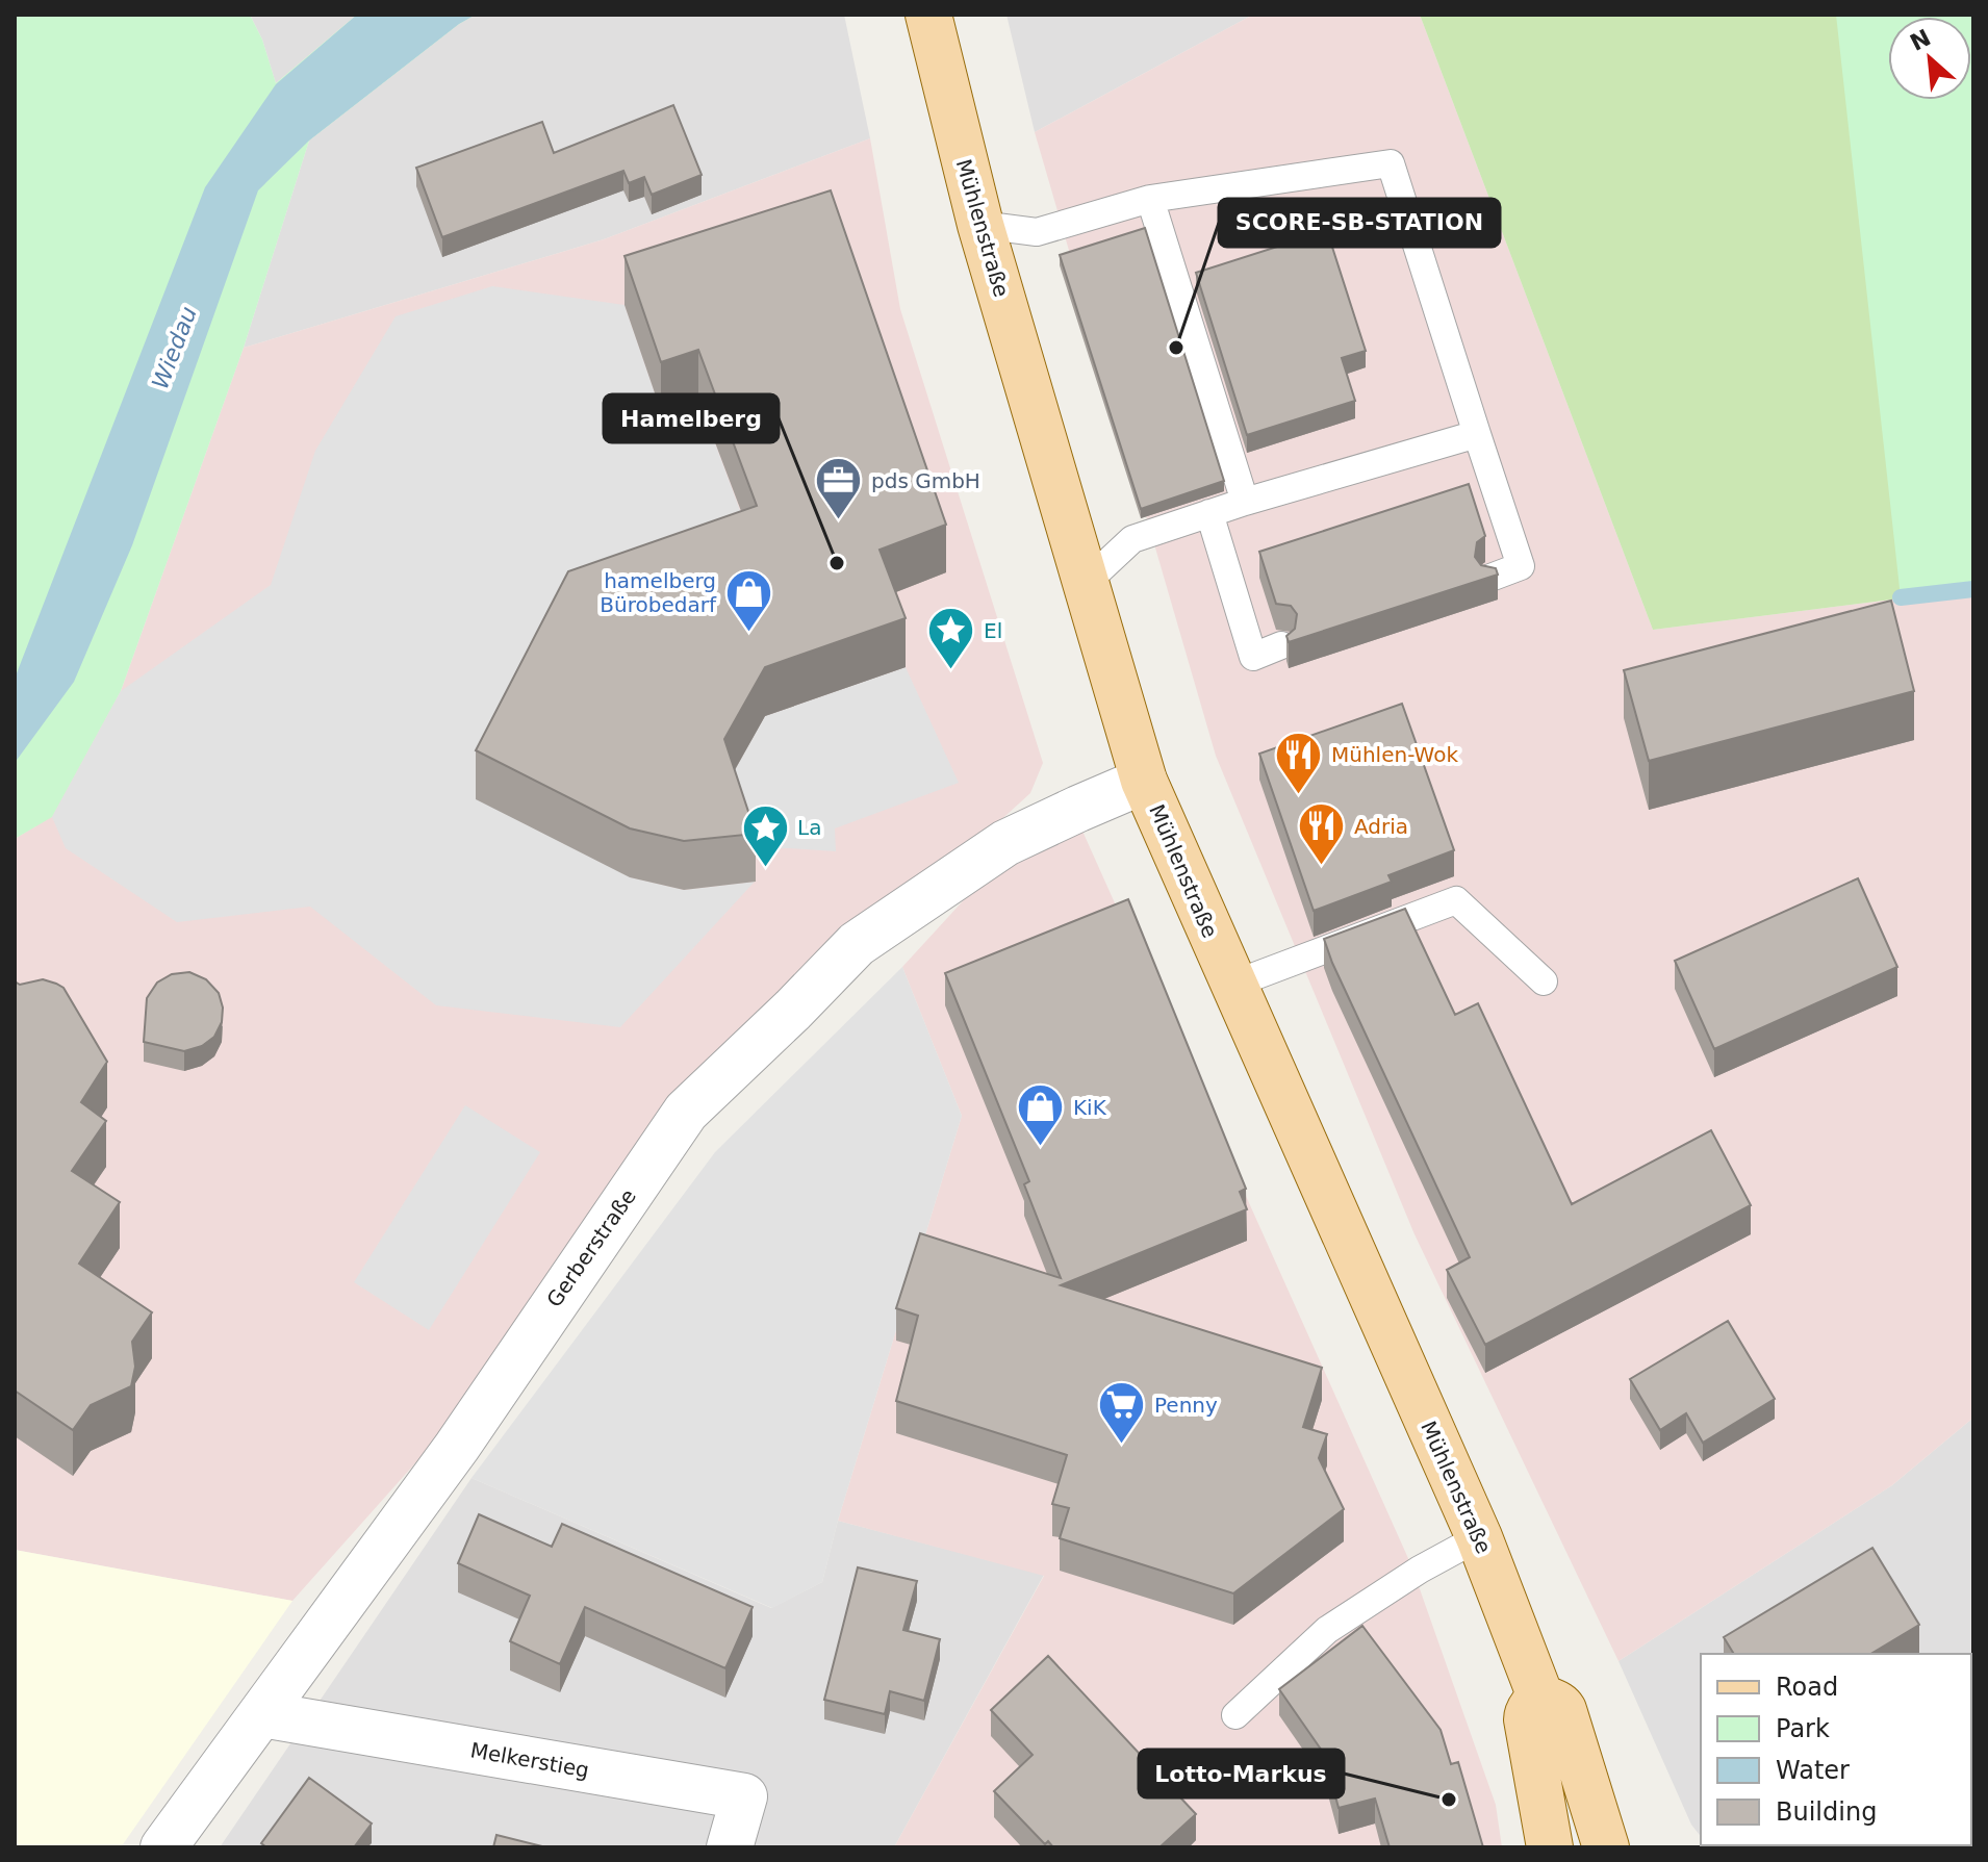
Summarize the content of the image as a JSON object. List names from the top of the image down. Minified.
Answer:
{"streets":{"main road":["Mühlenstraße"],"street":["Gerberstraße","Melkerstieg"]},"crossings":[["Mühlenstraße","Gerberstraße"],["Gerberstraße","Melkerstieg"]],"water":["Wiedau"],"places":{"other":["SCORE-SB-STATION","Hamelberg","Lotto-Markus"],"office":["pds GmbH"],"shop":["hamelberg Bürobedarf","KiK"],"place":["El","La"],"restaurant":["Mühlen-Wok","Adria"],"supermarket":["Penny"]},"legend":["Road","Park","Water","Building"],"north":"top left"}
